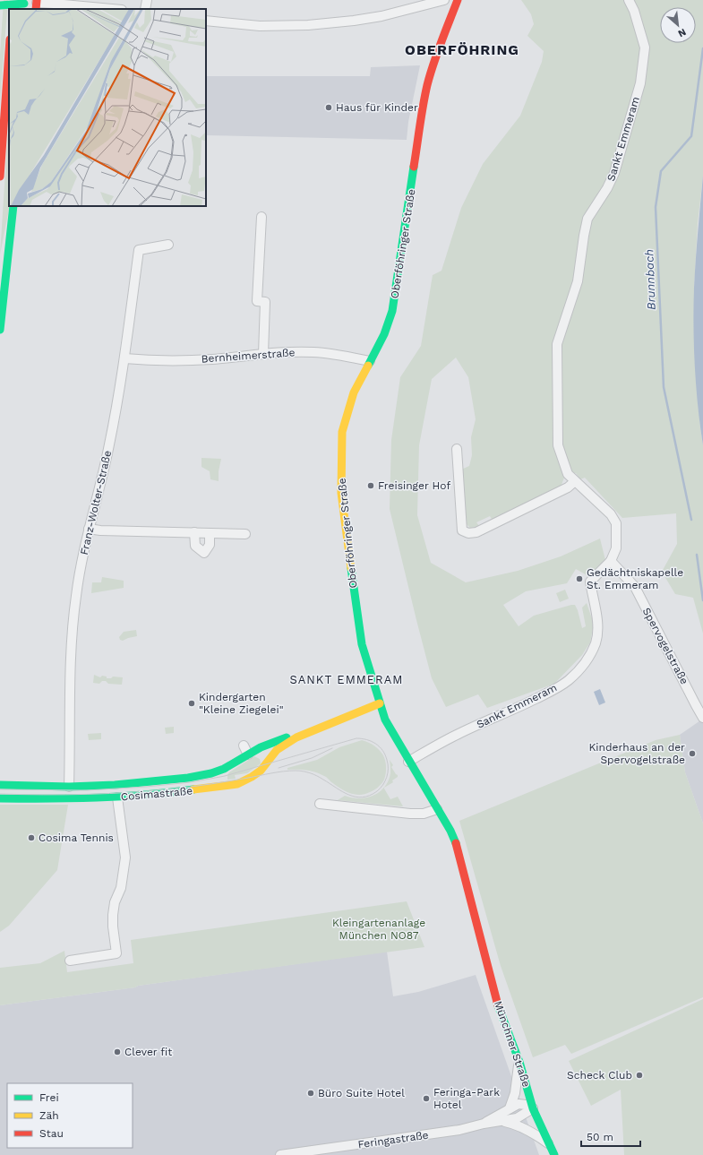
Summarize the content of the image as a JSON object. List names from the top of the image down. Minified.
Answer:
{"streets":{"main road":["Oberföhringer Straße","Cosimastraße","Münchner Straße"],"street":["Sankt Emmeram","Bernheimerstraße","Franz-Wolter-Straße","Spervogelstraße","Feringastraße"]},"crossings":[["Sankt Emmeram","Oberföhringer Straße"],["Sankt Emmeram","Spervogelstraße"],["Oberföhringer Straße","Bernheimerstraße"],["Oberföhringer Straße","Cosimastraße"],["Oberföhringer Straße","Münchner Straße"],["Bernheimerstraße","Franz-Wolter-Straße"],["Franz-Wolter-Straße","Cosimastraße"],["Münchner Straße","Feringastraße"]],"districts":["OBERFÖHRING","SANKT EMMERAM"],"water":["Brunnbach"],"parks":["Kleingartenanlage München NO87"],"places":["Haus für Kinder","Freisinger Hof","Gedächtniskapelle St. Emmeram","Kindergarten \"Kleine Ziegelei\"","Kinderhaus an der Spervogelstraße","Cosima Tennis","Clever fit","Scheck Club","Büro Suite Hotel","Feringa-Park Hotel"],"legend":["Frei","Zäh","Stau"],"scale_bar":"50 m","north":"bottom right"}
